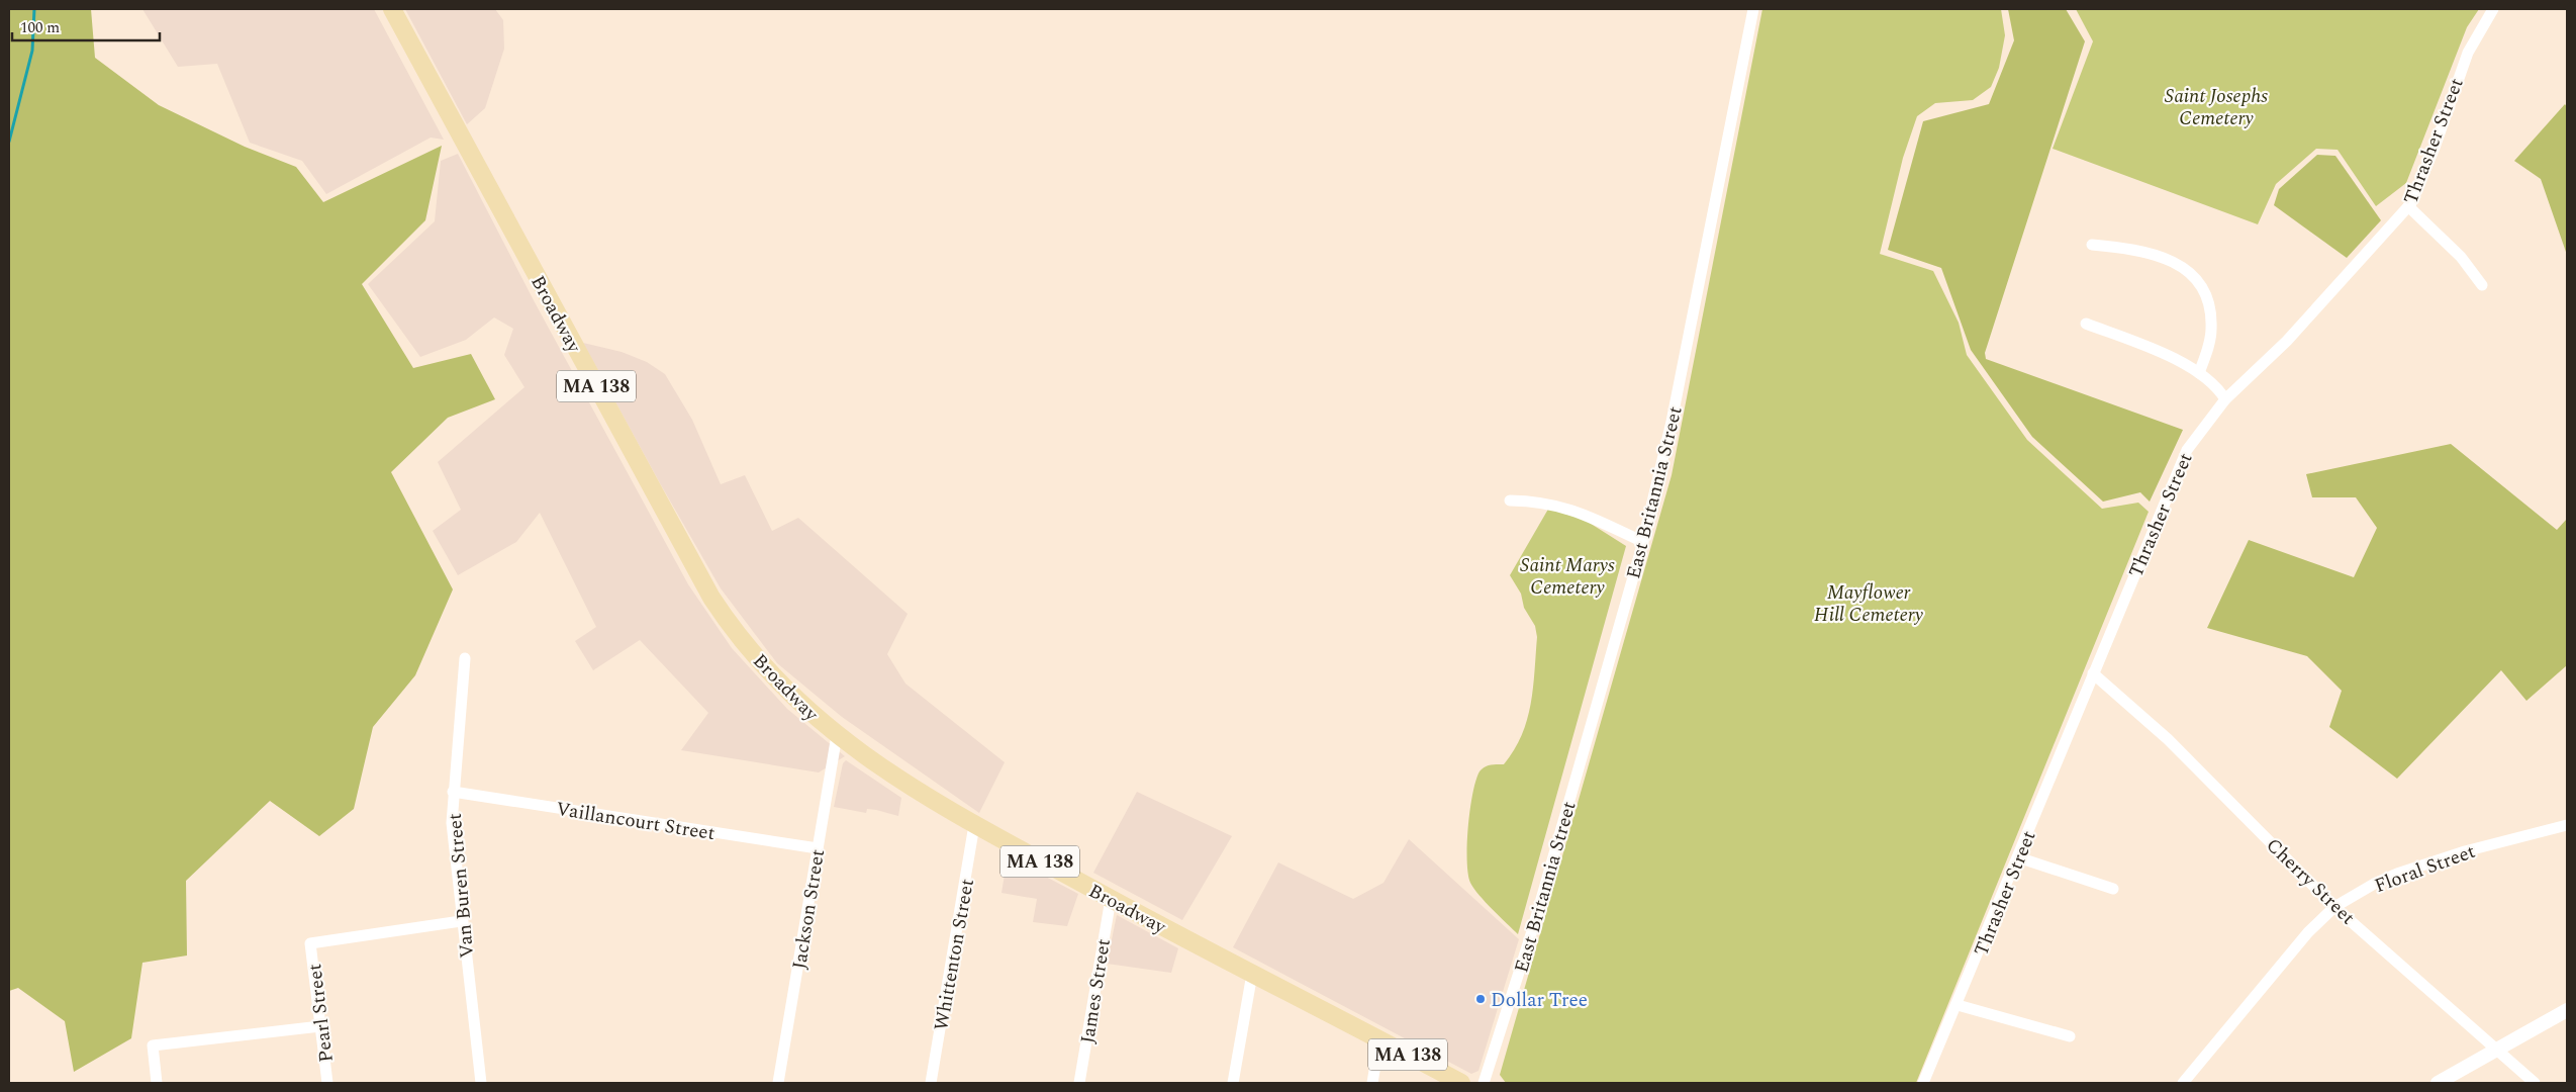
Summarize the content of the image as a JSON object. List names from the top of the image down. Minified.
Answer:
{"streets":{"main road":["Broadway","MA 138"],"street":["Thrasher Street","East Britannia Street","Vaillancourt Street","Floral Street","Cherry Street","Van Buren Street","Jackson Street","Whittenton Street","James Street","Pearl Street"]},"crossings":[["Thrasher Street","Cherry Street"],["Broadway","Jackson Street"],["Broadway","Whittenton Street"],["Broadway","James Street"],["Vaillancourt Street","Van Buren Street"],["Vaillancourt Street","Jackson Street"],["Floral Street","Cherry Street"],["Van Buren Street","Pearl Street"]],"parks":["Saint Josephs Cemetery","Saint Marys Cemetery","Mayflower Hill Cemetery"],"places":["Dollar Tree"],"scale_bar":"100 m"}
